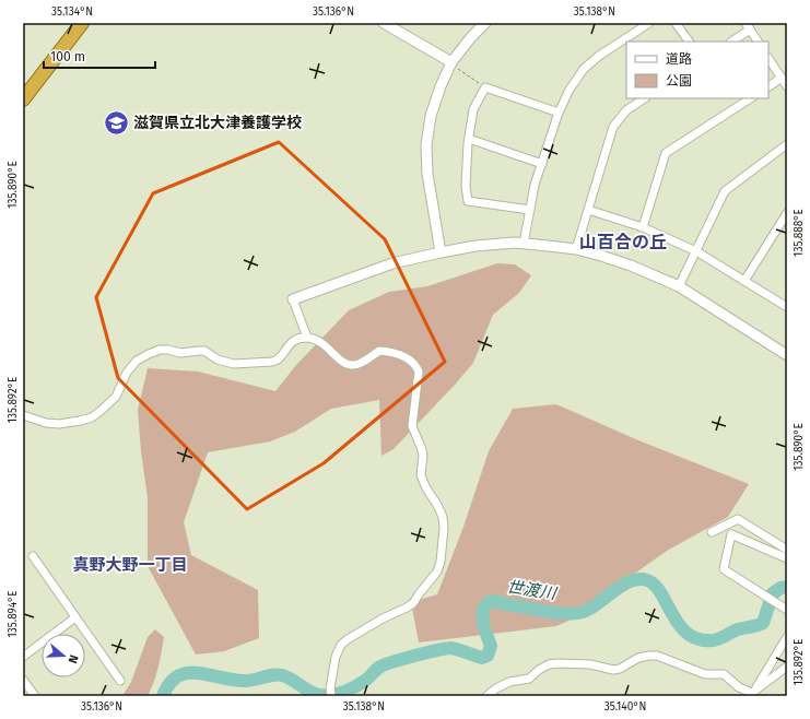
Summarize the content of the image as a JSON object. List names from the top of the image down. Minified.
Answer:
{"districts":["山百合の丘","真野大野一丁目"],"water":["世渡川"],"places":{"school or university":["滋賀県立北大津養護学校"]},"legend":["道路","公園"],"scale_bar":"100 m","north":"right","coordinates":["35.134°N","35.136°N","35.138°N","135.890°E","135.888°E","135.892°E","135.894°E","35.140°N"]}
